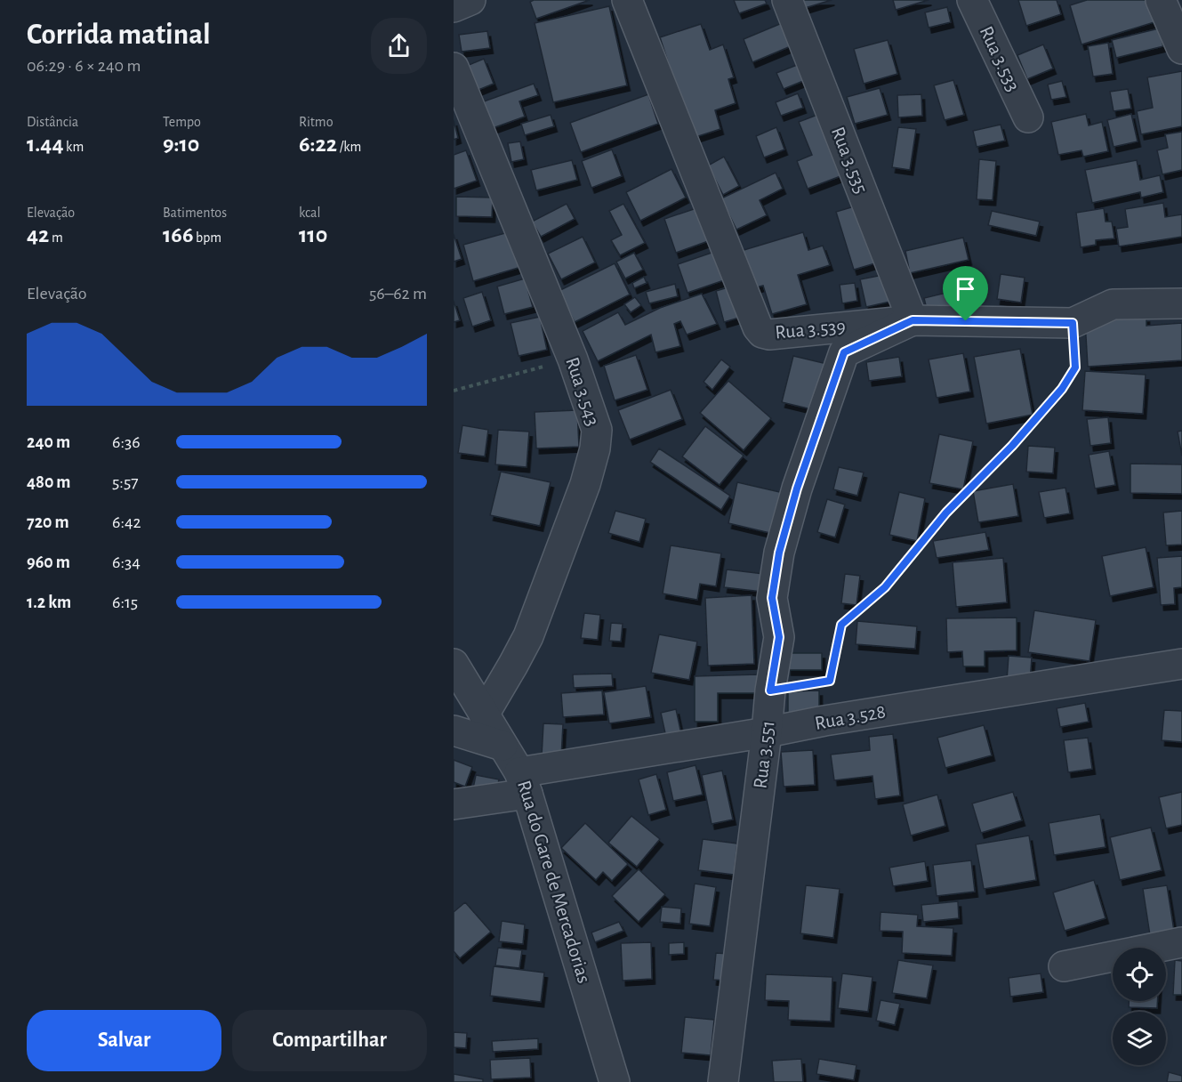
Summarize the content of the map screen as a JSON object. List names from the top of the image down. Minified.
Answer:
{"streets":{"street":["Rua 3.533","Rua 3.535","Rua 3.539","Rua 3.543","Rua 3.528","Rua 3.551","Rua do Gare de Mercadorias"]},"crossings":[["Rua 3.535","Rua 3.539"],["Rua 3.535","Rua 3.551"],["Rua 3.539","Rua 3.551"],["Rua 3.543","Rua do Gare de Mercadorias"],["Rua 3.528","Rua 3.551"],["Rua 3.528","Rua do Gare de Mercadorias"]],"page":{"heading":["Corrida matinal","06:29 · 6 × 240 m"],"stats":[["Distância","1.44 km"],["Tempo","9:10"],["Ritmo","6:22 /km"],["Elevação","42 m"],["Batimentos","166 bpm"],["kcal","110"]],"chart":["Elevação","56–62 m"],"list":[{"name":"240 m","note":"6:36"},{"name":"480 m","note":"5:57"},{"name":"720 m","note":"6:42"},{"name":"960 m","note":"6:34"},{"name":"1.2 km","note":"6:15"}],"buttons":["Salvar","Compartilhar"]}}
